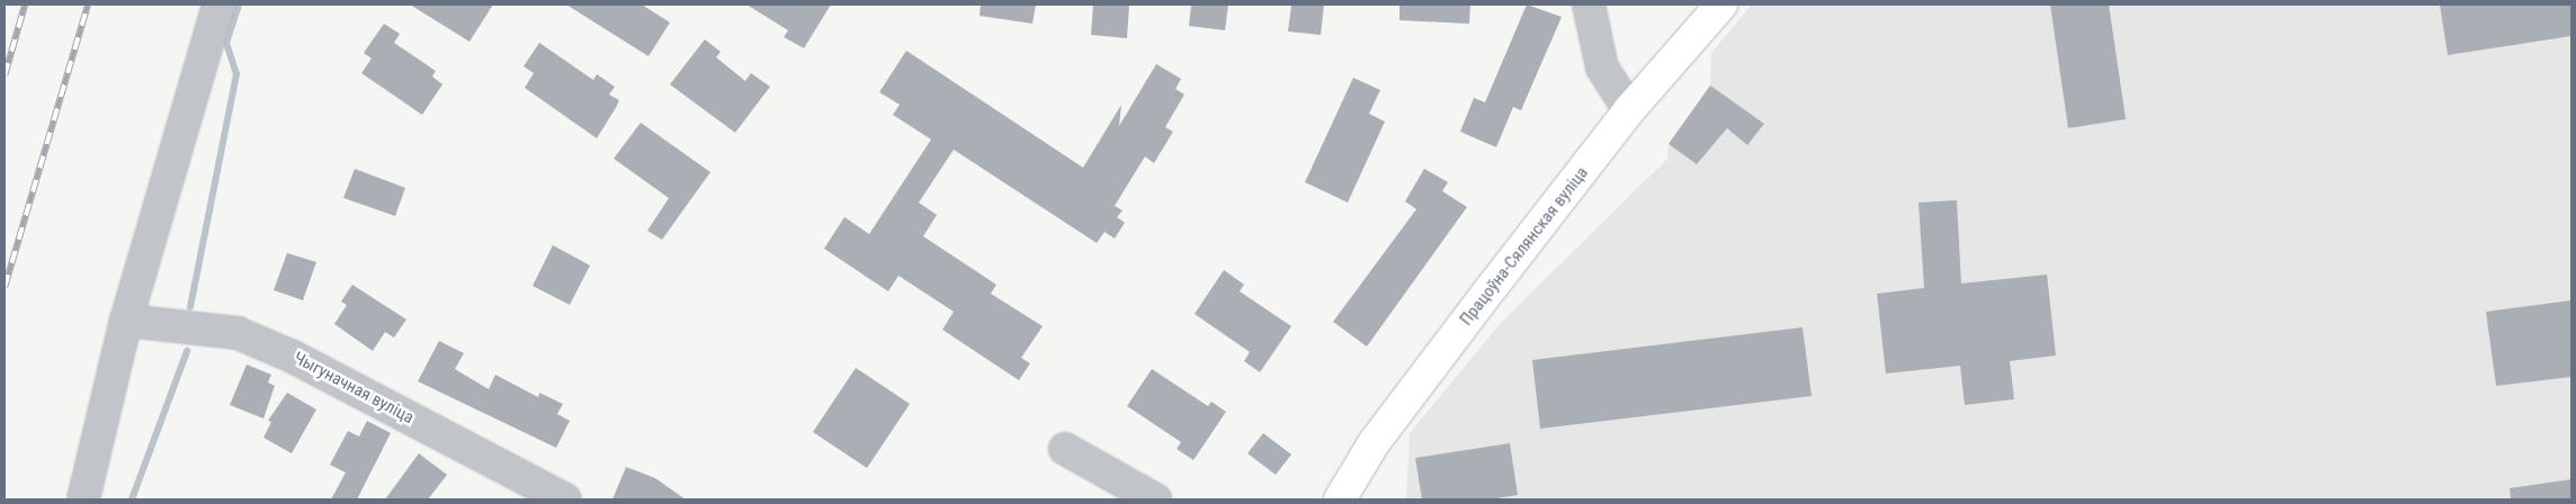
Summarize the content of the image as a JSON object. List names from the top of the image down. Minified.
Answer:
{"streets":{"main road":["Працоўна-Сялянская вуліца"],"street":["Чыгуначная вуліца"]}}
